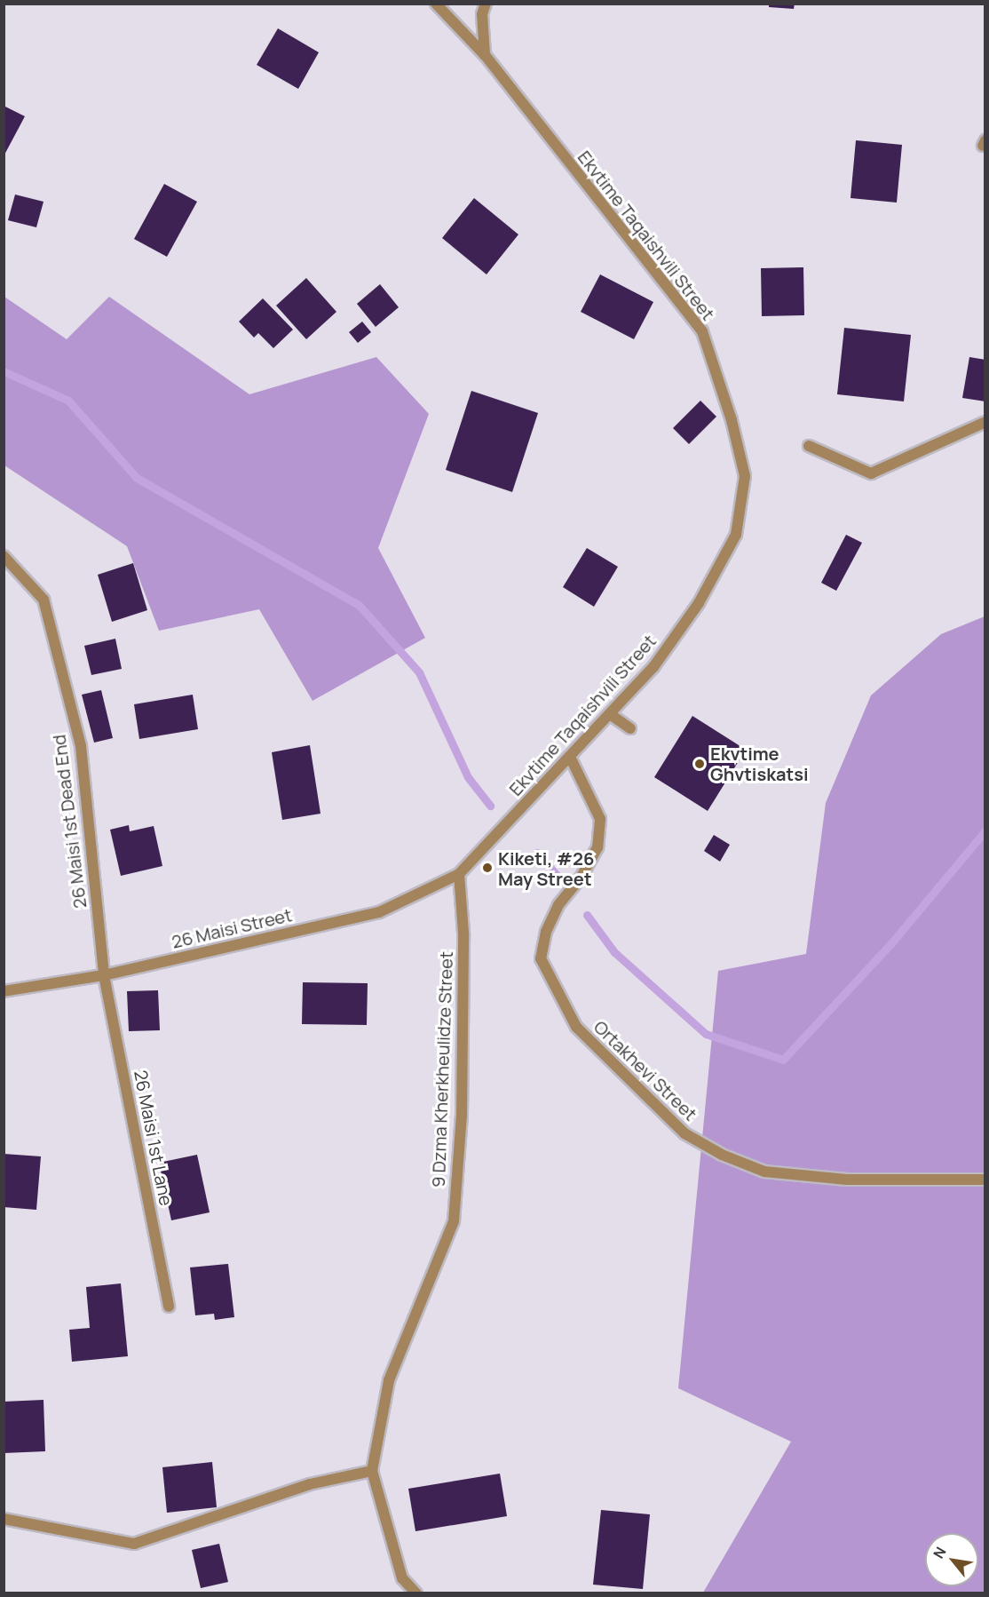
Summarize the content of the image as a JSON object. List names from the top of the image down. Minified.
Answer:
{"streets":{"street":["Ekvtime Taqaishvili Street","26 Maisi 1st Dead End","26 Maisi Street","9 Dzma Kherkheulidze Street","Ortakhevi Street","26 Maisi 1st Lane"]},"crossings":[["Ekvtime Taqaishvili Street","26 Maisi Street"],["Ekvtime Taqaishvili Street","9 Dzma Kherkheulidze Street"],["Ekvtime Taqaishvili Street","Ortakhevi Street"],["26 Maisi 1st Dead End","26 Maisi Street"],["26 Maisi 1st Dead End","26 Maisi 1st Lane"],["26 Maisi Street","9 Dzma Kherkheulidze Street"],["26 Maisi Street","26 Maisi 1st Lane"]],"places":["Ekvtime Ghvtiskatsi","Kiketi, #26 May Street"],"north":"top left"}
